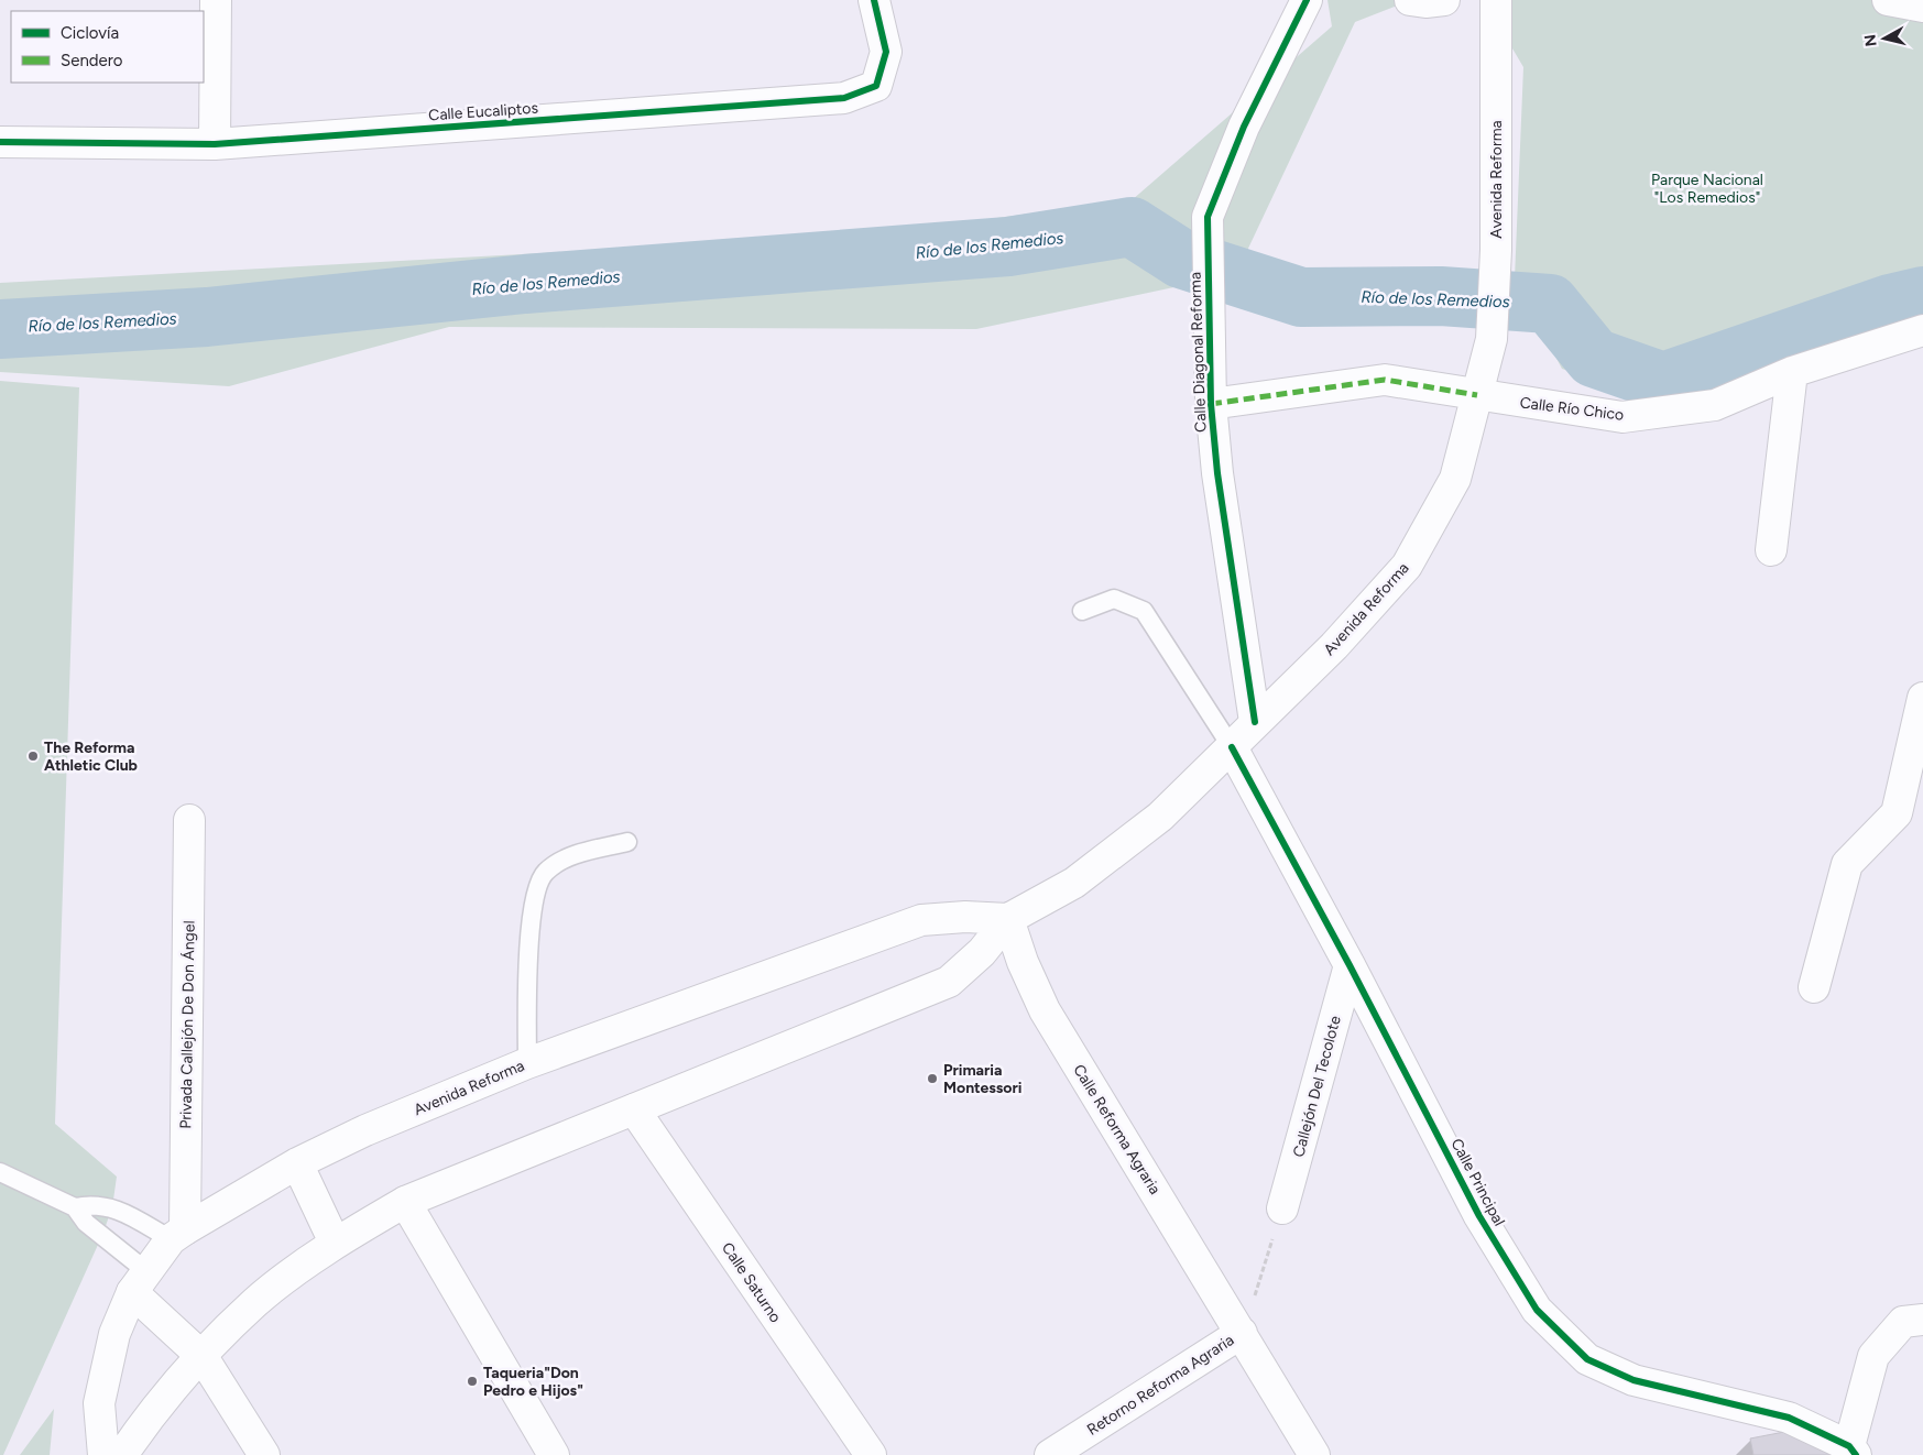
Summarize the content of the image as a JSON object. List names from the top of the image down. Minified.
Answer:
{"streets":{"street":["Calle Eucaliptos","Avenida Reforma","Calle Diagonal Reforma","Calle Río Chico","Privada Callejón De Don Ángel","Callejón Del Tecolote","Calle Reforma Agraria","Calle Principal","Calle Saturno","Retorno Reforma Agraria"]},"crossings":[["Avenida Reforma","Calle Diagonal Reforma"],["Avenida Reforma","Calle Río Chico"],["Avenida Reforma","Privada Callejón De Don Ángel"],["Avenida Reforma","Calle Reforma Agraria"],["Avenida Reforma","Calle Principal"],["Avenida Reforma","Calle Saturno"],["Calle Diagonal Reforma","Calle Río Chico"],["Callejón Del Tecolote","Calle Principal"],["Calle Reforma Agraria","Retorno Reforma Agraria"]],"water":["Río de los Remedios"],"parks":["Parque Nacional \"Los Remedios\""],"places":["The Reforma Athletic Club","Primaria Montessori","Taqueria\"Don Pedro e Hijos\""],"legend":["Ciclovía","Sendero"],"north":"left"}
